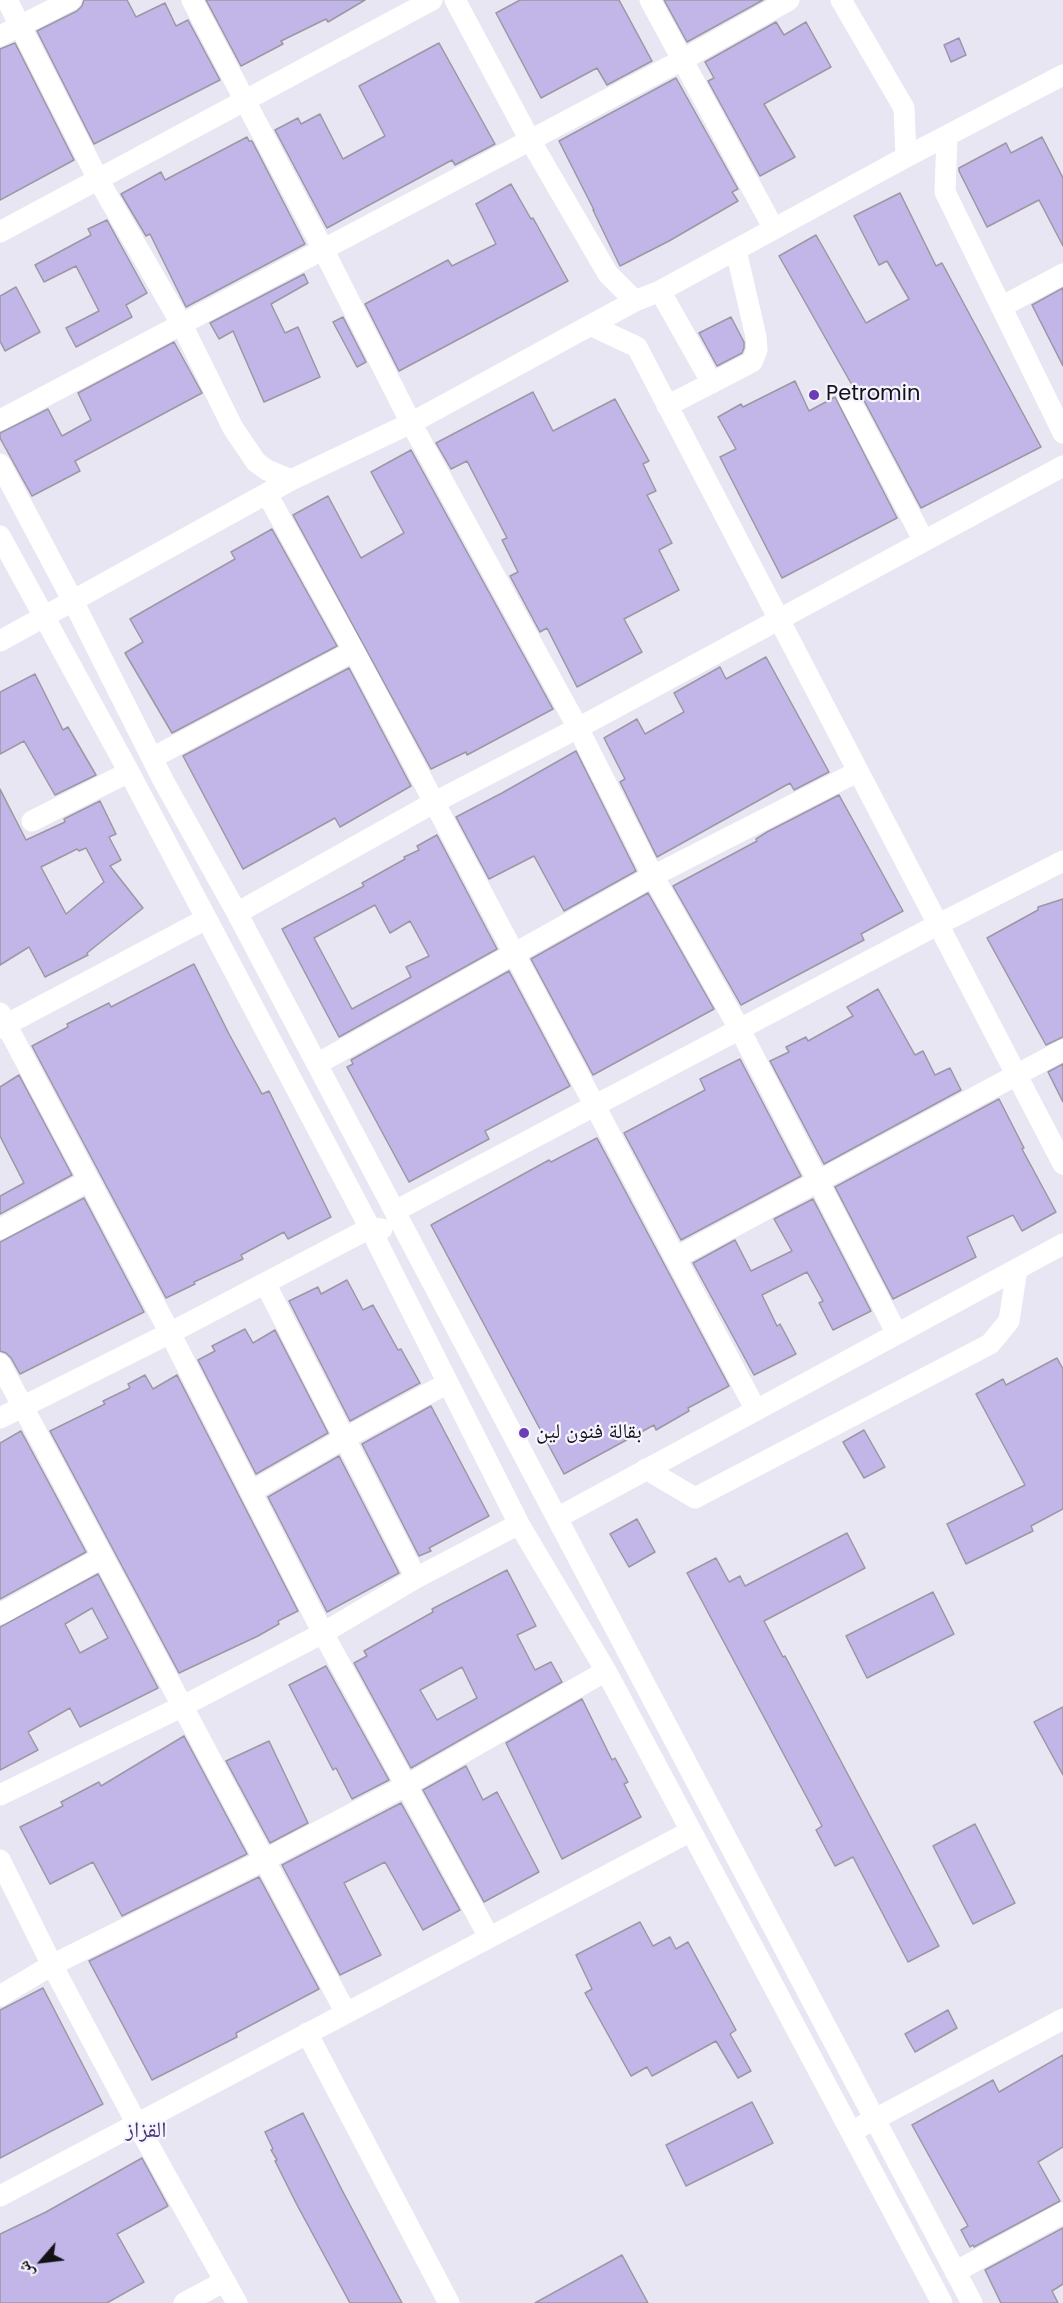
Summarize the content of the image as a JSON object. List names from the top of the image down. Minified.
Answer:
{"districts":["القزاز"],"places":["Petromin","بقالة فنون لين"],"north":"bottom left"}
